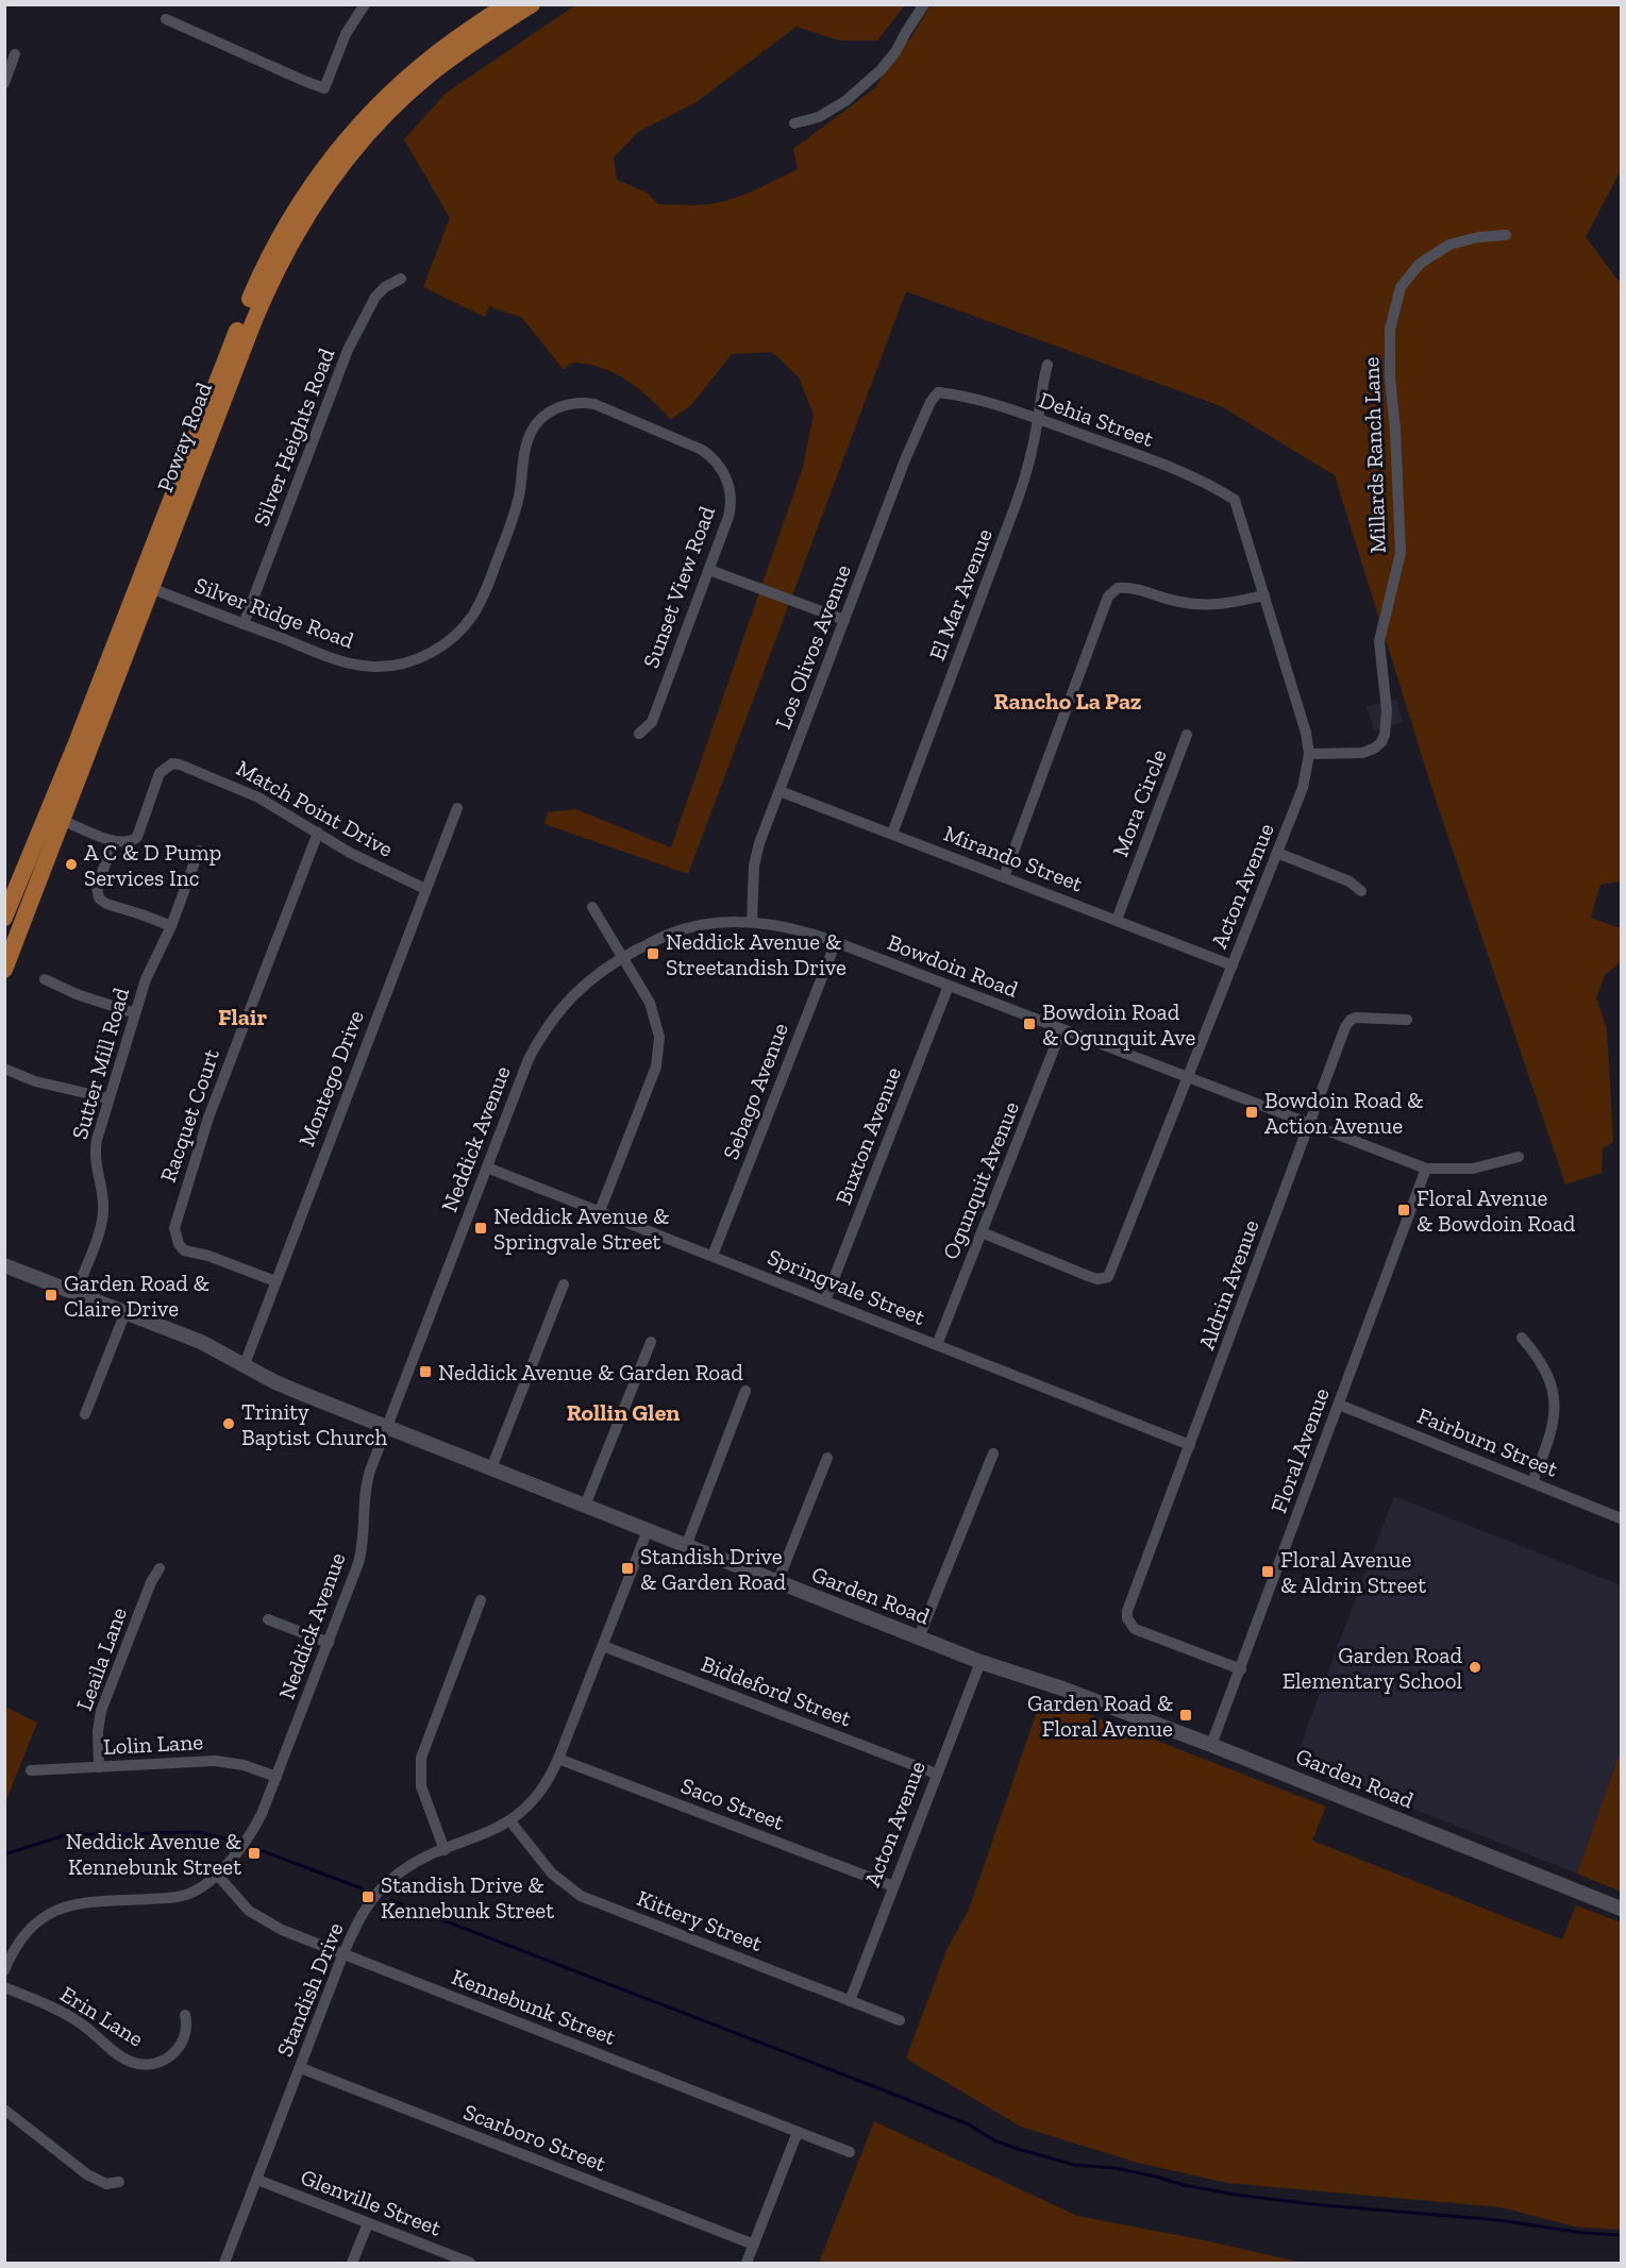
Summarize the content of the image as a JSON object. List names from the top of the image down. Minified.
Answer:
{"streets":{"main road":["Poway Road"],"street":["Dehia Street","Silver Heights Road","Millards Ranch Lane","Sunset View Road","El Mar Avenue","Silver Ridge Road","Los Olivos Avenue","Mora Circle","Match Point Drive","Mirando Street","Acton Avenue","Bowdoin Road","Sutter Mill Road","Montego Drive","Sebago Avenue","Racquet Court","Buxton Avenue","Neddick Avenue","Ogunquit Avenue","Aldrin Avenue","Springvale Street","Fairburn Street","Floral Avenue","Garden Road","Leaila Lane","Biddeford Street","Lolin Lane","Saco Street","Kittery Street","Standish Drive","Kennebunk Street","Erin Lane","Scarboro Street","Glenville Street"]},"crossings":[["Dehia Street","El Mar Avenue"],["Dehia Street","Los Olivos Avenue"],["Dehia Street","Acton Avenue"],["Poway Road","Silver Ridge Road"],["Silver Heights Road","Silver Ridge Road"],["Millards Ranch Lane","Acton Avenue"],["Sunset View Road","Silver Ridge Road"],["El Mar Avenue","Mirando Street"],["Los Olivos Avenue","Mirando Street"],["Los Olivos Avenue","Bowdoin Road"],["Mora Circle","Mirando Street"],["Match Point Drive","Montego Drive"],["Match Point Drive","Racquet Court"],["Mirando Street","Acton Avenue"],["Acton Avenue","Bowdoin Road"],["Acton Avenue","Ogunquit Avenue"],["Acton Avenue","Garden Road"],["Acton Avenue","Biddeford Street"],["Acton Avenue","Saco Street"],["Acton Avenue","Kittery Street"],["Bowdoin Road","Sebago Avenue"],["Bowdoin Road","Buxton Avenue"],["Bowdoin Road","Neddick Avenue"],["Bowdoin Road","Ogunquit Avenue"],["Bowdoin Road","Aldrin Avenue"],["Bowdoin Road","Floral Avenue"],["Sutter Mill Road","Garden Road"],["Montego Drive","Racquet Court"],["Montego Drive","Garden Road"],["Sebago Avenue","Springvale Street"],["Buxton Avenue","Springvale Street"],["Neddick Avenue","Springvale Street"],["Neddick Avenue","Garden Road"],["Neddick Avenue","Lolin Lane"],["Neddick Avenue","Kennebunk Street"],["Ogunquit Avenue","Springvale Street"],["Aldrin Avenue","Springvale Street"],["Aldrin Avenue","Floral Avenue"],["Fairburn Street","Floral Avenue"],["Floral Avenue","Garden Road"],["Garden Road","Standish Drive"],["Leaila Lane","Lolin Lane"],["Biddeford Street","Standish Drive"],["Saco Street","Standish Drive"],["Kittery Street","Standish Drive"],["Standish Drive","Kennebunk Street"],["Standish Drive","Scarboro Street"],["Standish Drive","Glenville Street"]],"districts":["Rancho La Paz","Flair","Rollin Glen"],"places":{"other":["A C & D Pump Services Inc","Trinity Baptist Church","Garden Road Elementary School"],"transit":["Neddick Avenue & Streetandish Drive","Bowdoin Road & Ogunquit Ave","Bowdoin Road & Action Avenue","Floral Avenue & Bowdoin Road","Neddick Avenue & Springvale Street","Garden Road & Claire Drive","Neddick Avenue & Garden Road","Standish Drive & Garden Road","Floral Avenue & Aldrin Street","Garden Road & Floral Avenue","Neddick Avenue & Kennebunk Street","Standish Drive & Kennebunk Street"]}}
